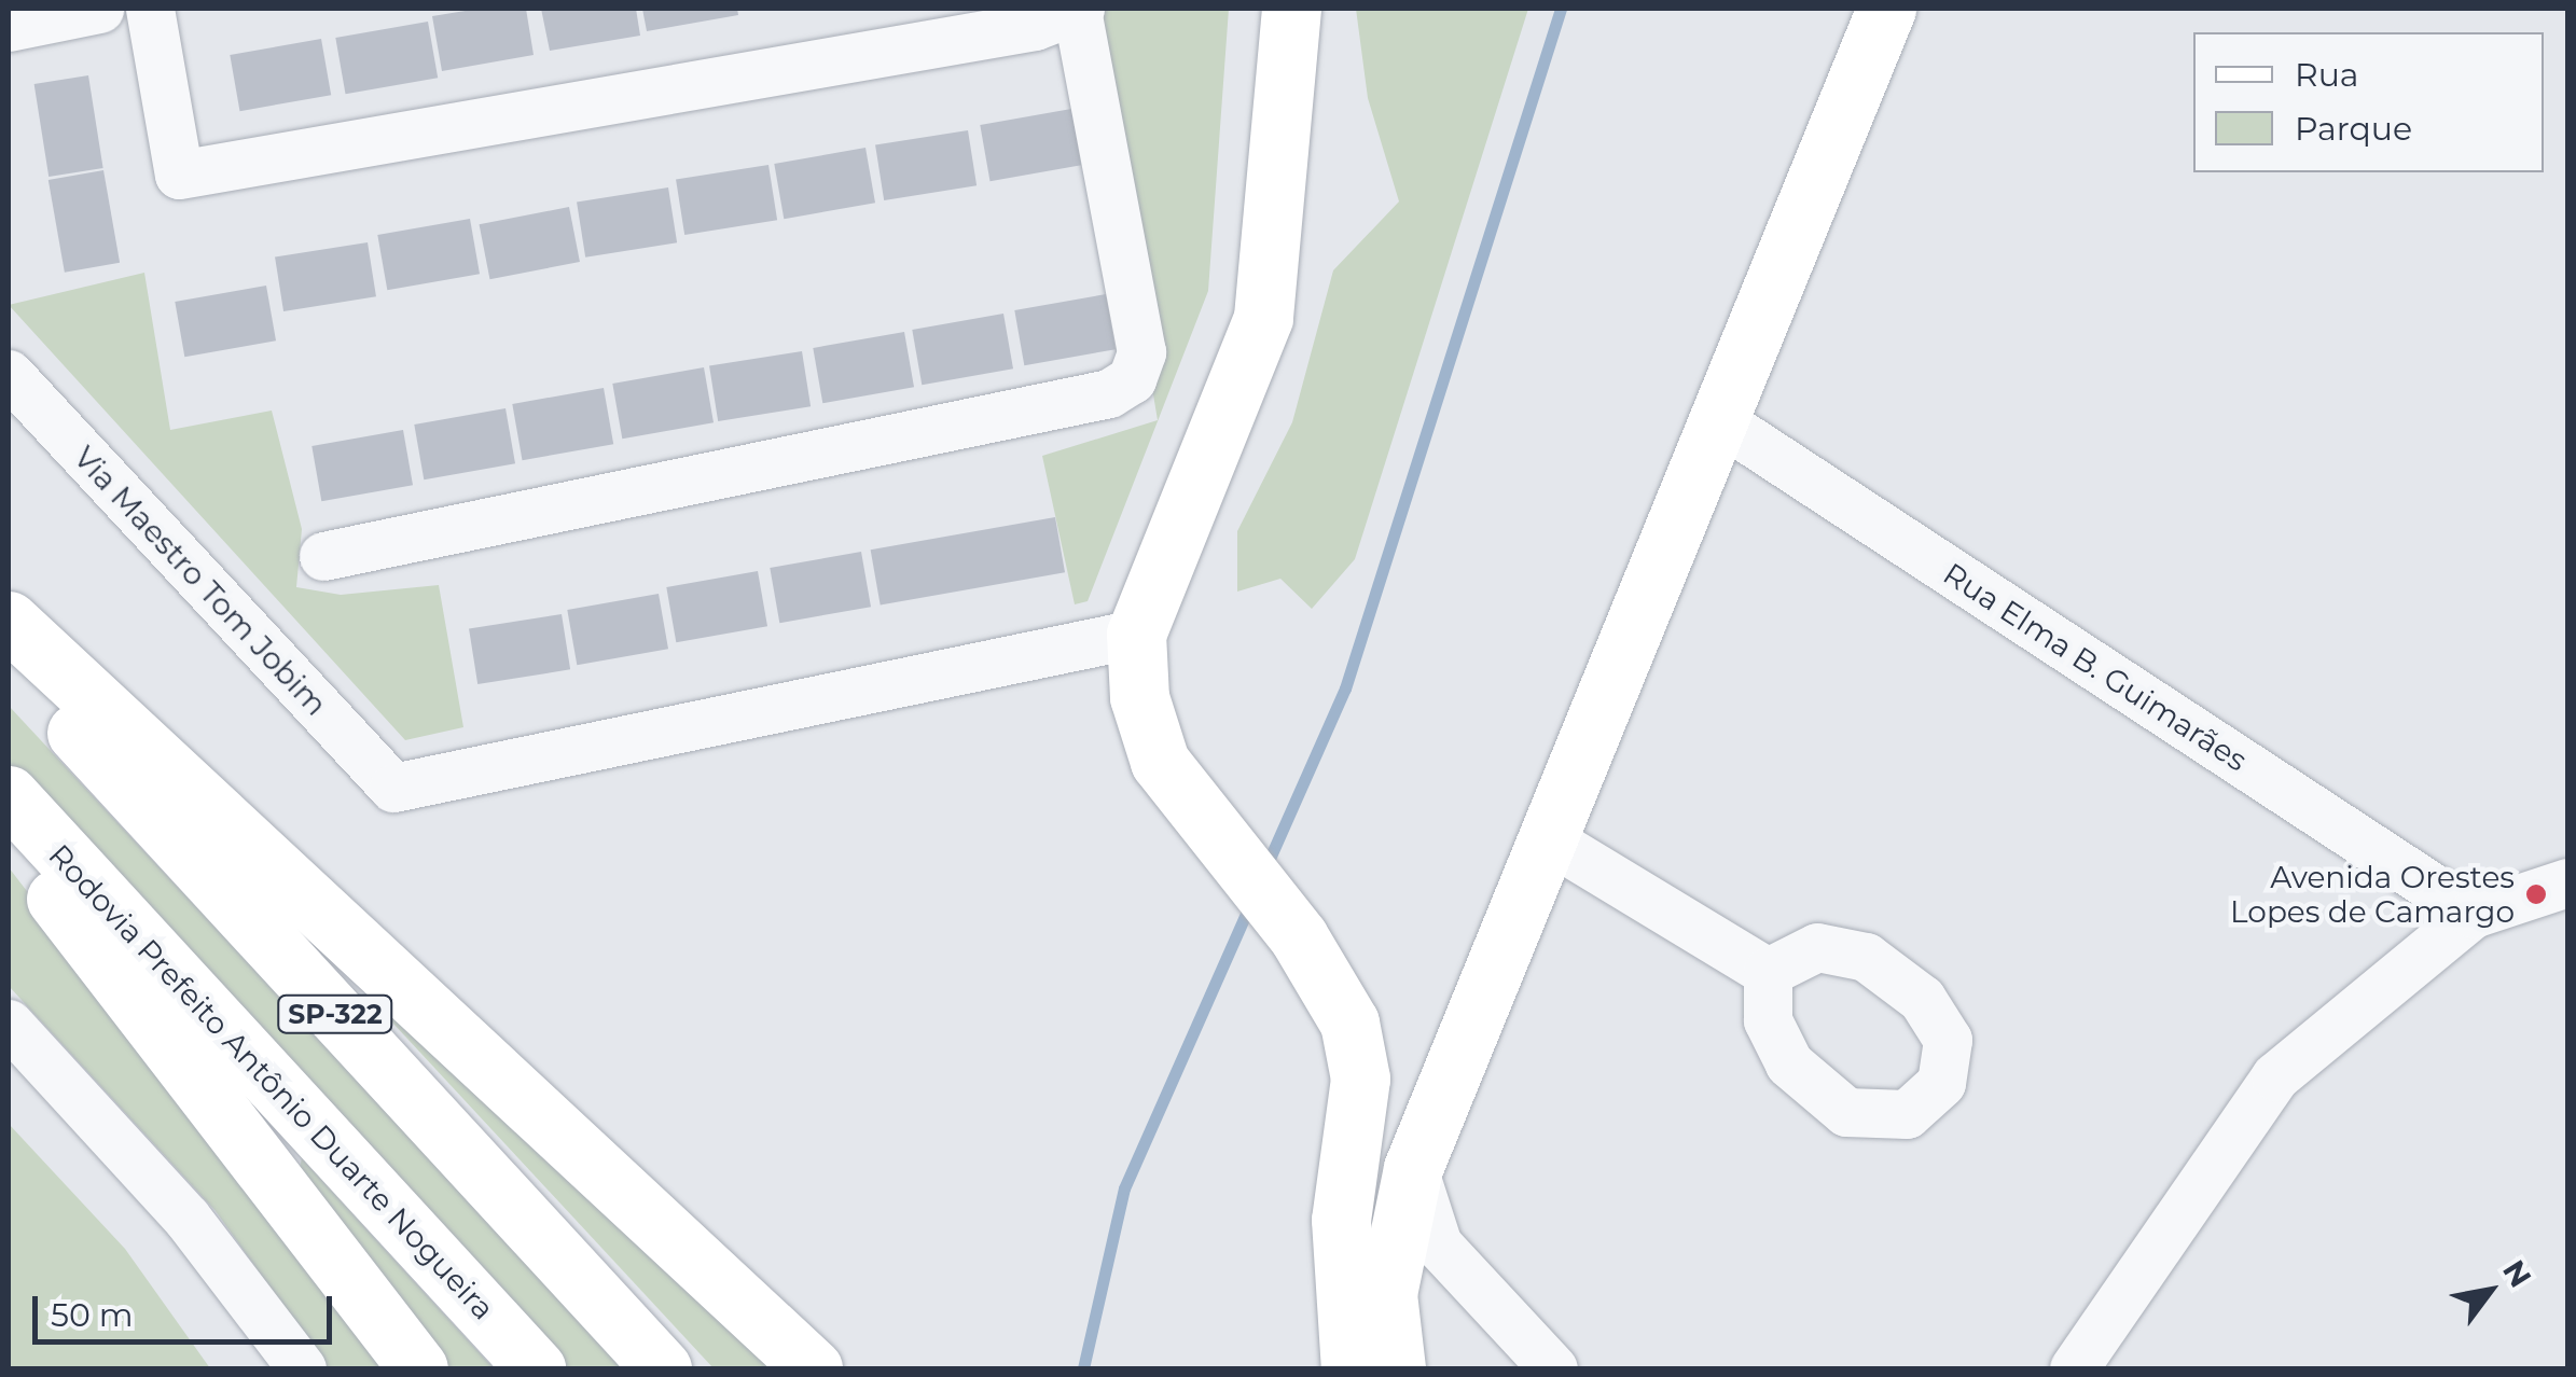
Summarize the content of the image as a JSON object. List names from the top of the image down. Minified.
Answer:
{"streets":{"main road":["SP-322","Rodovia Prefeito Antônio Duarte Nogueira"],"street":["Via Maestro Tom Jobim","Rua Elma B. Guimarães"]},"places":["Avenida Orestes Lopes de Camargo"],"legend":["Rua","Parque"],"scale_bar":"50 m","north":"top right"}
